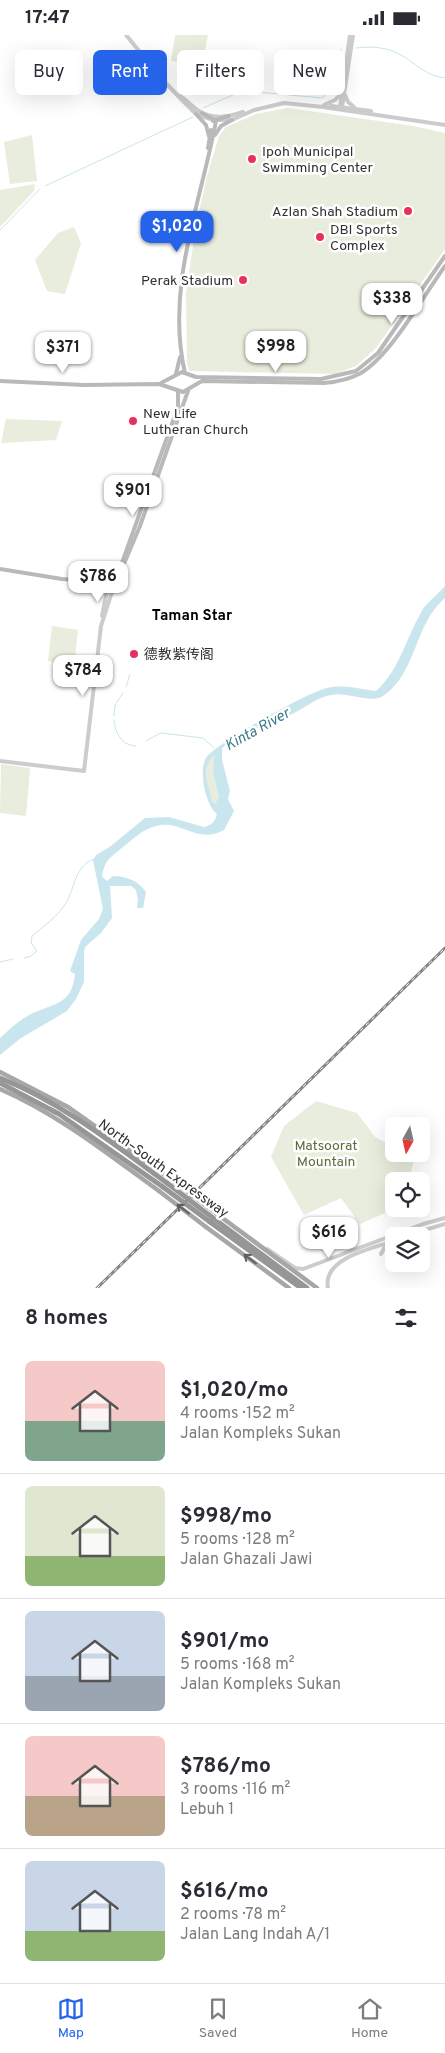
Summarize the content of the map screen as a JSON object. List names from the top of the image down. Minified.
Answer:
{"streets":{"highway":["North–South Expressway"]},"districts":["Taman Star"],"water":["Kinta River"],"parks":["Matsoorat Mountain"],"places":["Ipoh Municipal Swimming Center","Azlan Shah Stadium","DBI Sports Complex","Perak Stadium","New Life Lutheran Church","德教紫传阁"],"north":"bottom","page":{"status":"17:47","chip":["Buy","Rent","Filters","New"],"price":["$1,020","$338","$998","$371","$901","$786","$784","$616"],"heading":"8 homes","list":[{"name":"$1,020/mo","note":"4 rooms · 152 m² · Jalan Kompleks Sukan"},{"name":"$998/mo","note":"5 rooms · 128 m² · Jalan Ghazali Jawi"},{"name":"$901/mo","note":"5 rooms · 168 m² · Jalan Kompleks Sukan"},{"name":"$786/mo","note":"3 rooms · 116 m² · Lebuh 1"},{"name":"$616/mo","note":"2 rooms · 78 m² · Jalan Lang Indah A/1"}],"tabs":["Map","Saved","Home"]}}
